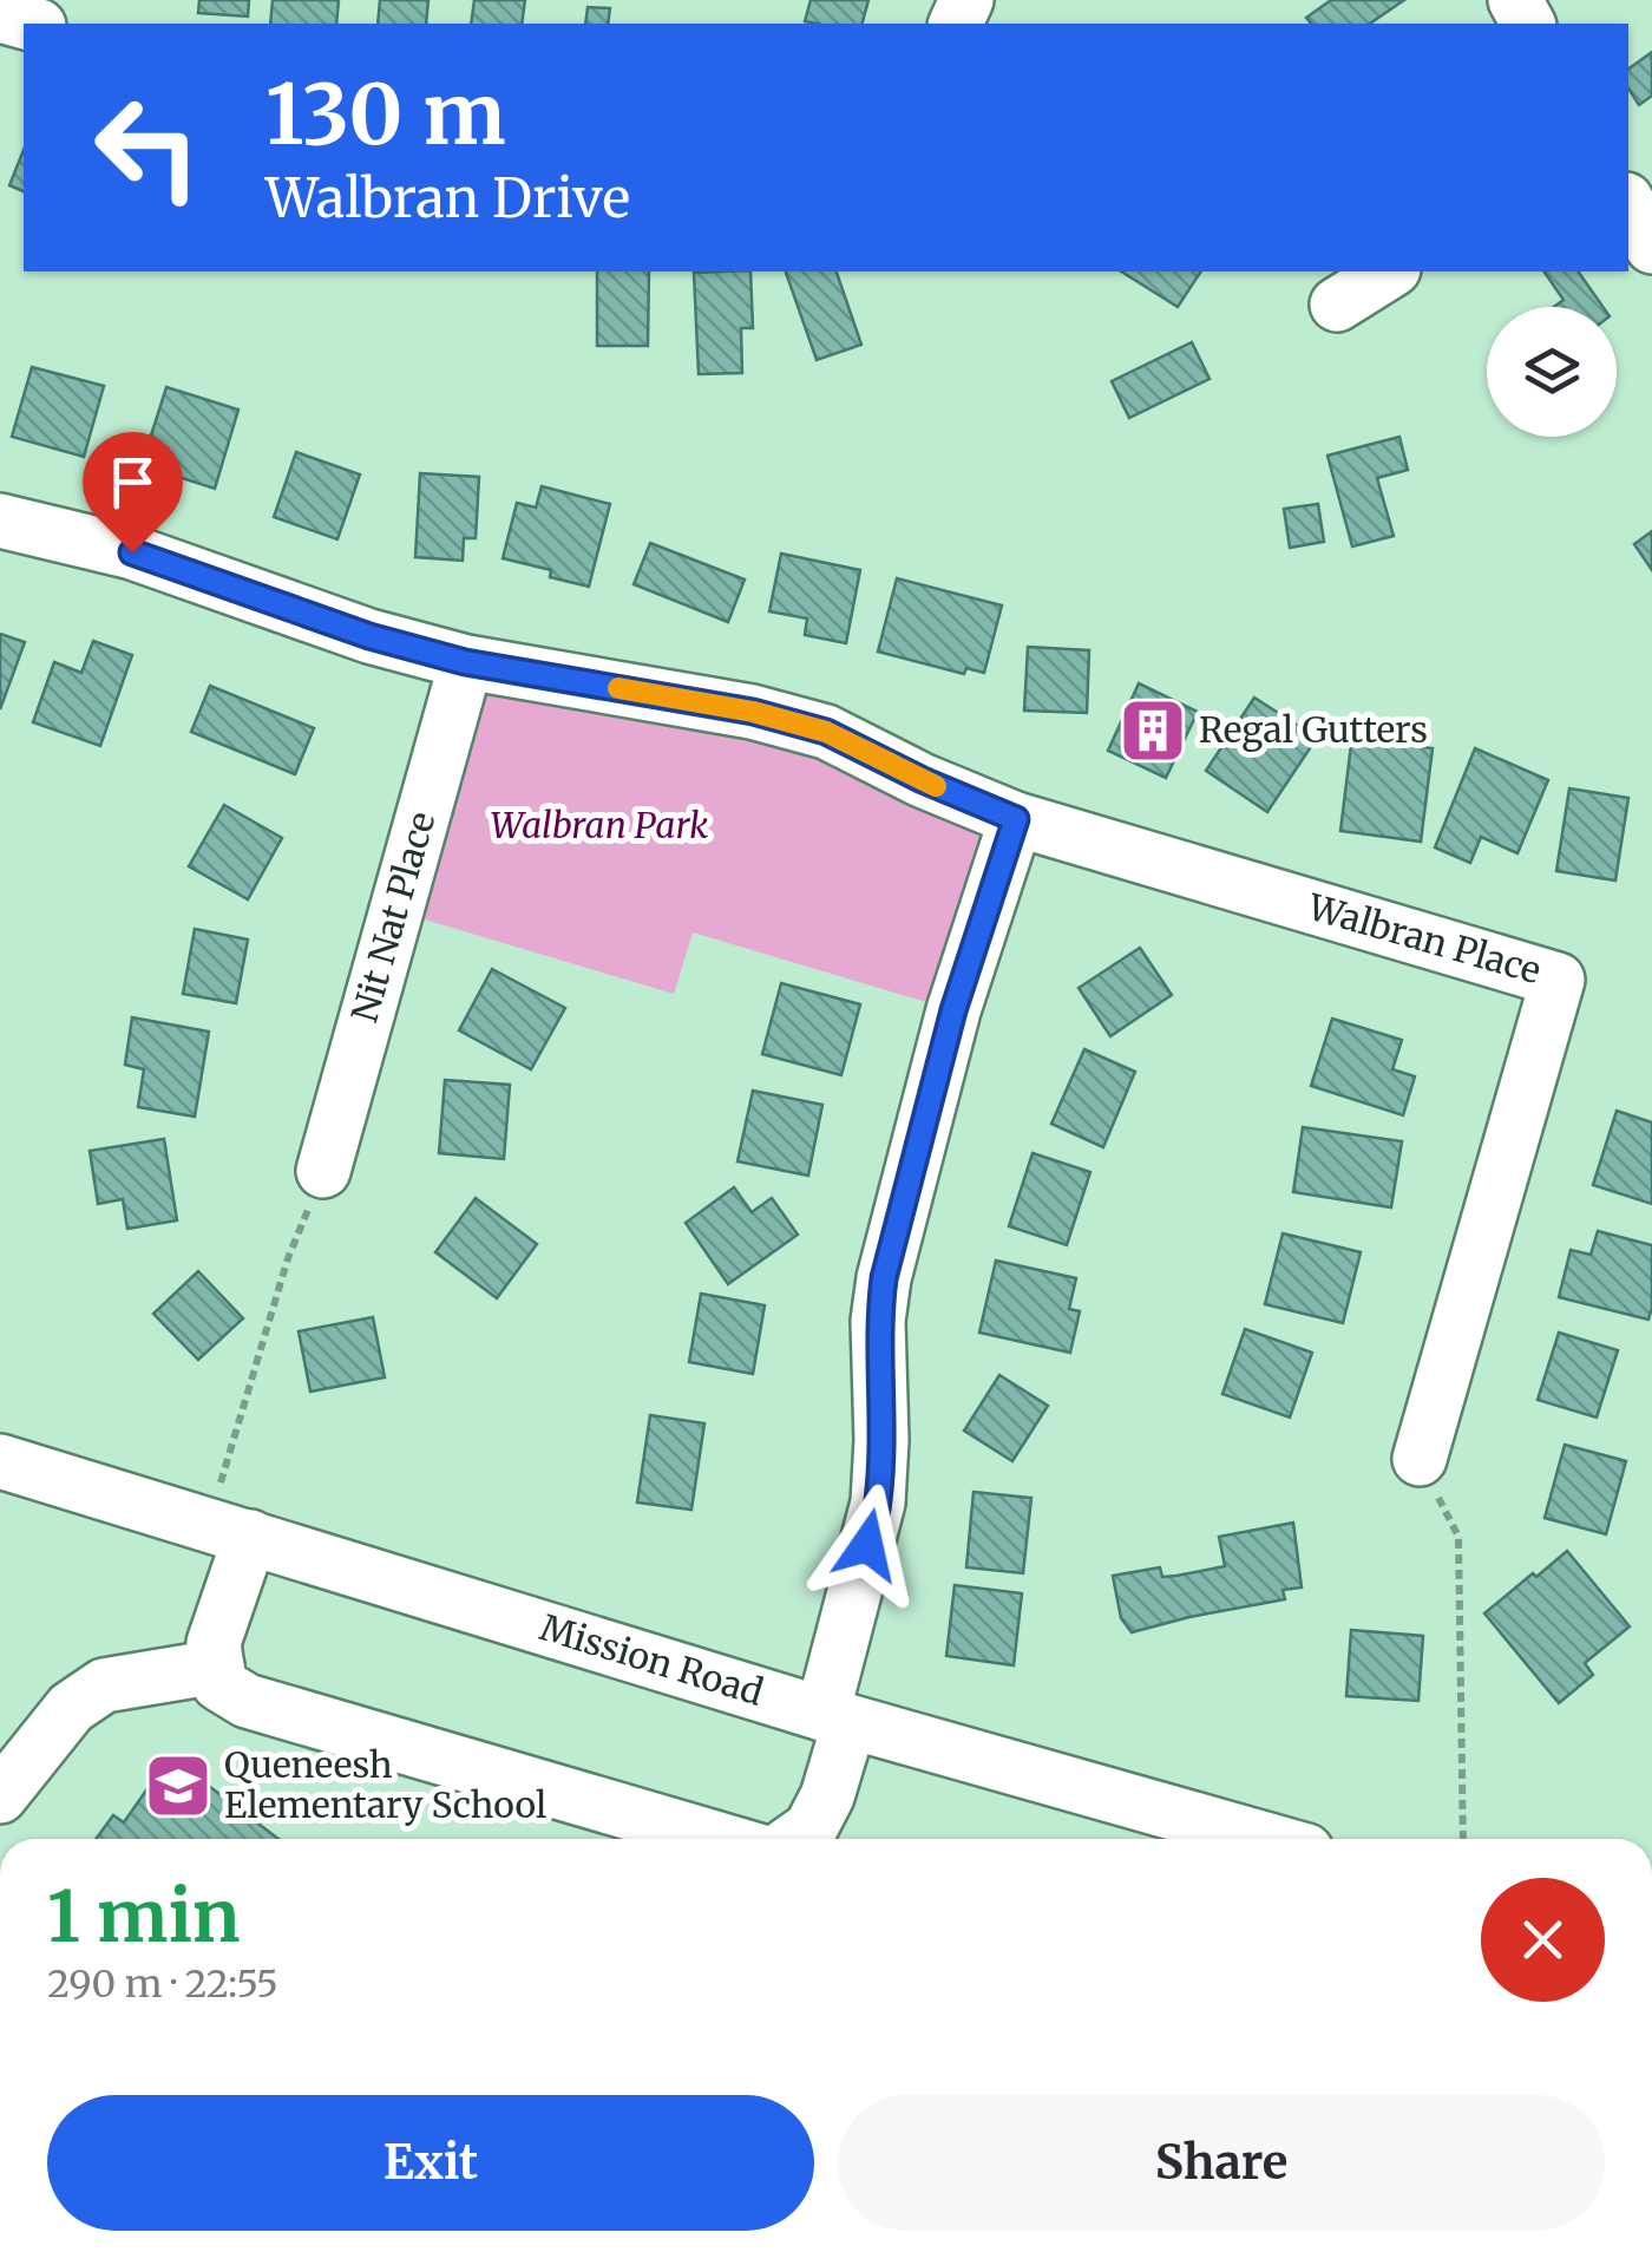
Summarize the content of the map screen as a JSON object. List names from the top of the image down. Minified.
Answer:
{"streets":{"street":["Nit Nat Place","Walbran Place","Mission Road"]},"parks":["Walbran Park"],"places":{"building":["Regal Gutters"],"school or university":["Queneesh Elementary School"]},"page":{"turn":["130 m","Walbran Drive"],"heading":["1 min","290 m · 22:55"],"buttons":["Exit","Share"]}}
